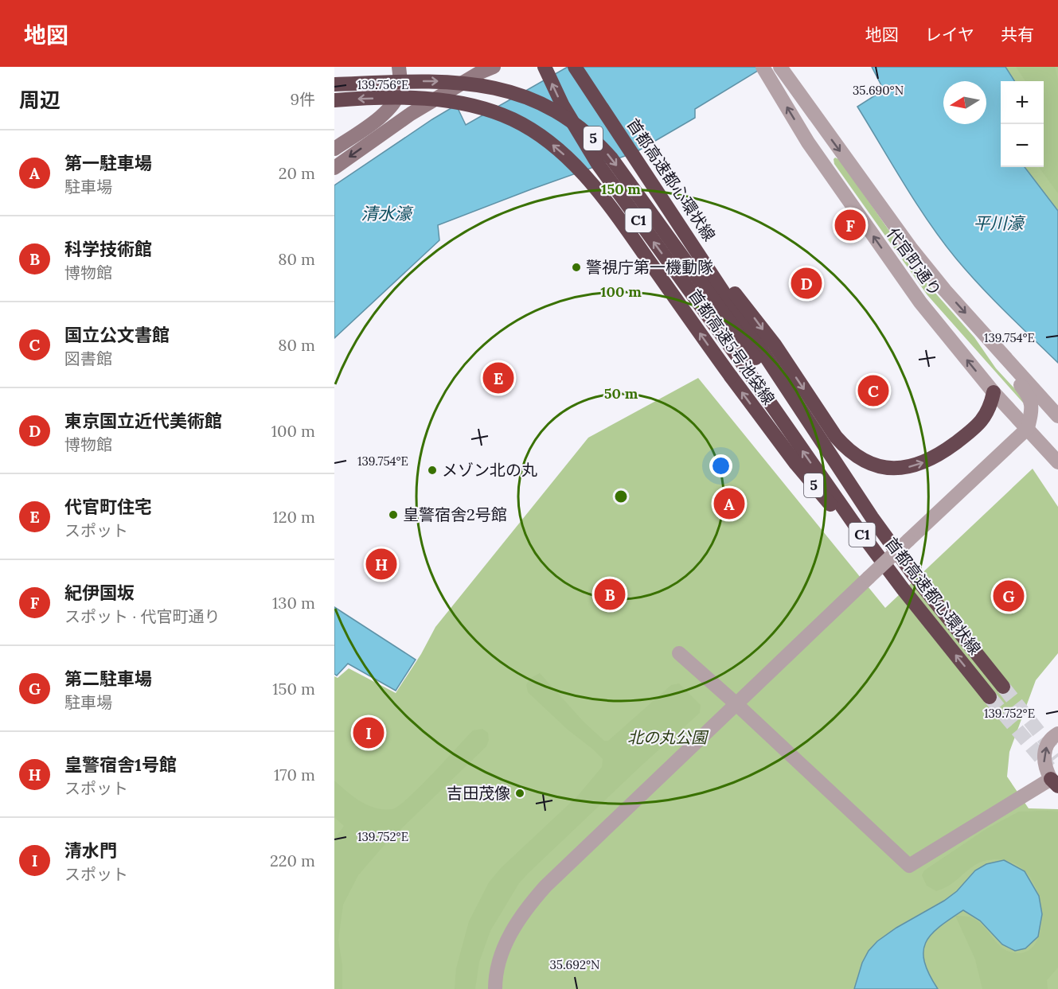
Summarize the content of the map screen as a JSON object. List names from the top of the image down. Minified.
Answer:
{"streets":{"highway":["5","首都高速都心環状線","C1","首都高速5号池袋線"],"street":["代官町通り"]},"crossings":[["首都高速都心環状線","首都高速5号池袋線"]],"water":["清水濠","平川濠"],"parks":["北の丸公園"],"places":["警視庁第一機動隊","メゾン北の丸","皇警宿舎2号館","吉田茂像"],"north":"left","page":{"header":"地図","nav":["地図","レイヤ","共有"],"heading":["周辺","9件"],"map_buttons":["+","−"],"list":[{"mark":"A","name":"第一駐車場","note":"駐車場","value":"20 m"},{"mark":"B","name":"科学技術館","note":"博物館","value":"80 m"},{"mark":"C","name":"国立公文書館","note":"図書館","value":"80 m"},{"mark":"D","name":"東京国立近代美術館","note":"博物館","value":"100 m"},{"mark":"E","name":"代官町住宅","note":"スポット","value":"120 m"},{"mark":"F","name":"紀伊国坂","note":"スポット · 代官町通り","value":"130 m"},{"mark":"G","name":"第二駐車場","note":"駐車場","value":"150 m"},{"mark":"H","name":"皇警宿舎1号館","note":"スポット","value":"170 m"},{"mark":"I","name":"清水門","note":"スポット","value":"220 m"}],"pins":["F","D","E","C","A","H","B","G","I"]},"coordinates":["139.756°E","35.690°N","139.754°E","139.752°E","35.692°N"],"rings":["150 m","100 m","50 m"]}
